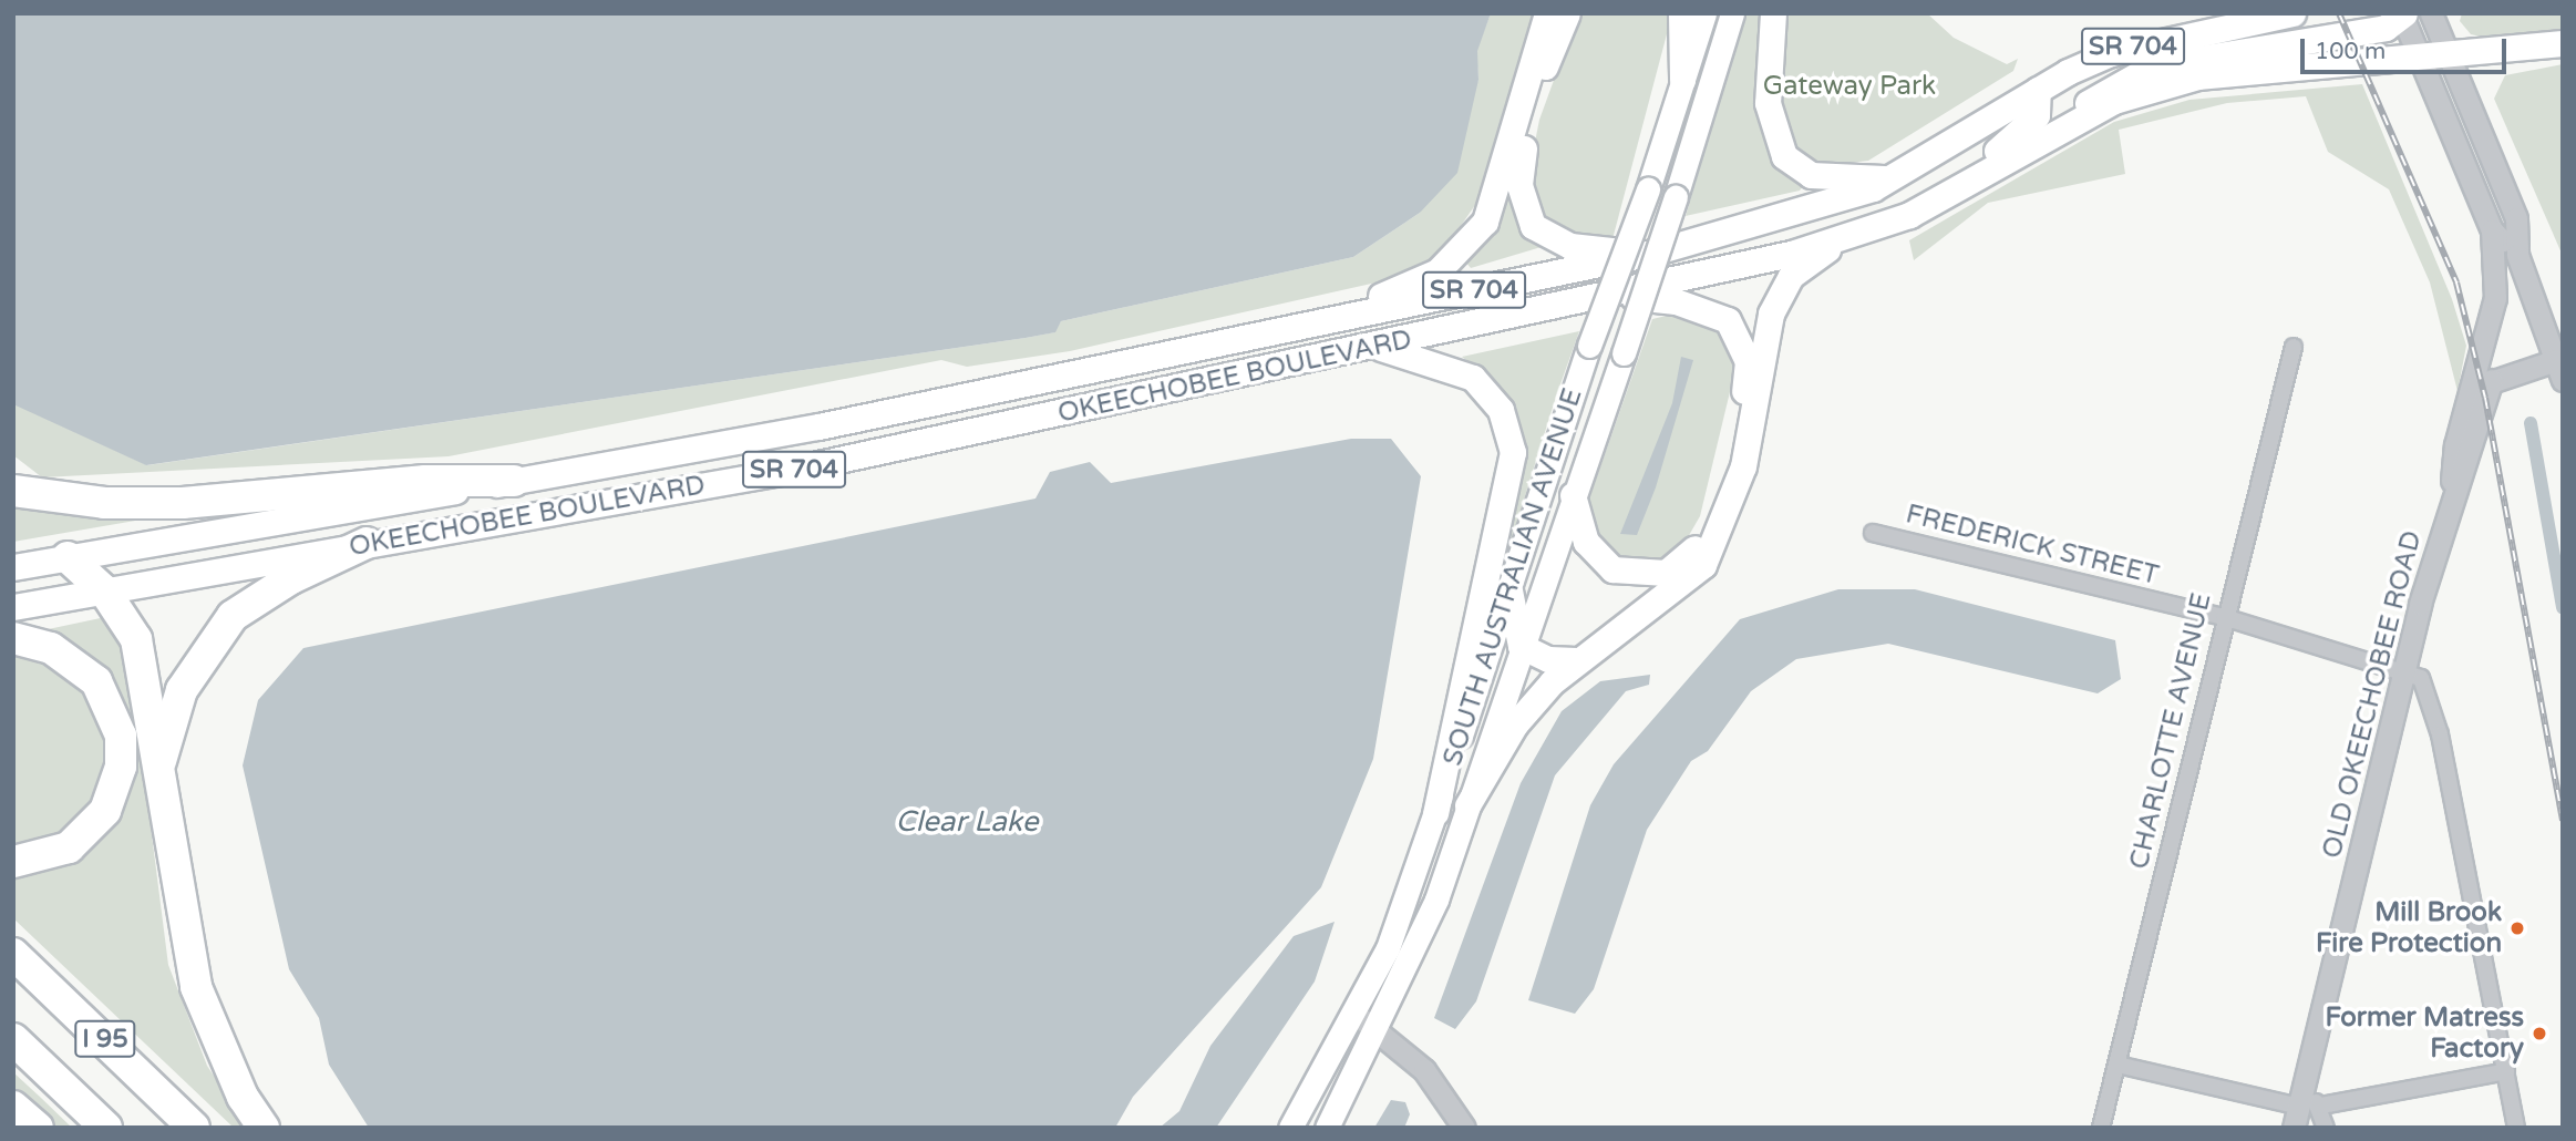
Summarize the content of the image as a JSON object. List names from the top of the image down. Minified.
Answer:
{"streets":{"highway":["I 95"],"main road":["SR 704","OKEECHOBEE BOULEVARD","SOUTH AUSTRALIAN AVENUE"],"street":["FREDERICK STREET","OLD OKEECHOBEE ROAD","CHARLOTTE AVENUE"]},"crossings":[["FREDERICK STREET","OLD OKEECHOBEE ROAD"],["FREDERICK STREET","CHARLOTTE AVENUE"]],"water":["Clear Lake"],"parks":["Gateway Park"],"places":["Mill Brook Fire Protection","Former Matress Factory"],"scale_bar":"100 m"}
